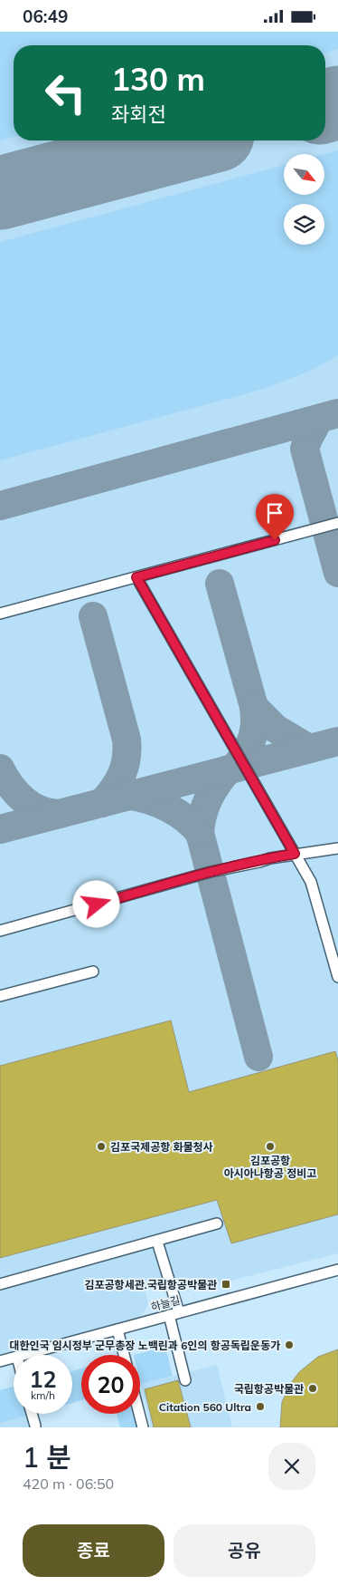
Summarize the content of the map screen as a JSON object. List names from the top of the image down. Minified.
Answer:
{"streets":{"lane":["하늘길"]},"places":{"other":["김포국제공항 화물청사","김포공항 아시아나항공 정비고","대한인국 임시정부 군무총장 노백린과 6인의 항공독립운동가","국립항공박물관","Citation 560 Ultra"],"transit":["김포공항세관.국립항공박물관"]},"north":"bottom right","page":{"status":"06:49","turn":["130 m","좌회전"],"speed":"12 km/h","limit":"20","heading":["1 분","420 m · 06:50"],"buttons":["종료","공유"]}}
